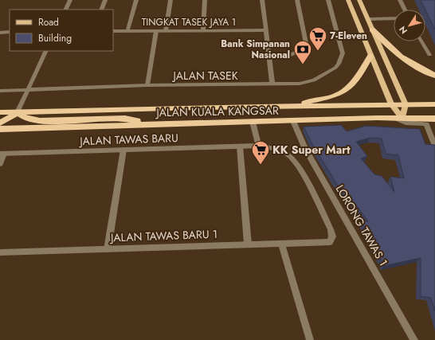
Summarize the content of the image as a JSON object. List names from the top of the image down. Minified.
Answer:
{"streets":{"highway":["JALAN KUALA KANGSAR"],"street":["TINGKAT TASEK JAYA 1","JALAN TASEK","JALAN TAWAS BARU","LORONG TAWAS 1","JALAN TAWAS BARU 1"]},"crossings":[["JALAN KUALA KANGSAR","LORONG TAWAS 1"],["JALAN TAWAS BARU","JALAN TAWAS BARU 1"]],"places":{"supermarket":["7-Eleven","KK Super Mart"],"bank":["Bank Simpanan Nasional"]},"legend":["Road","Building"],"north":"bottom left"}
